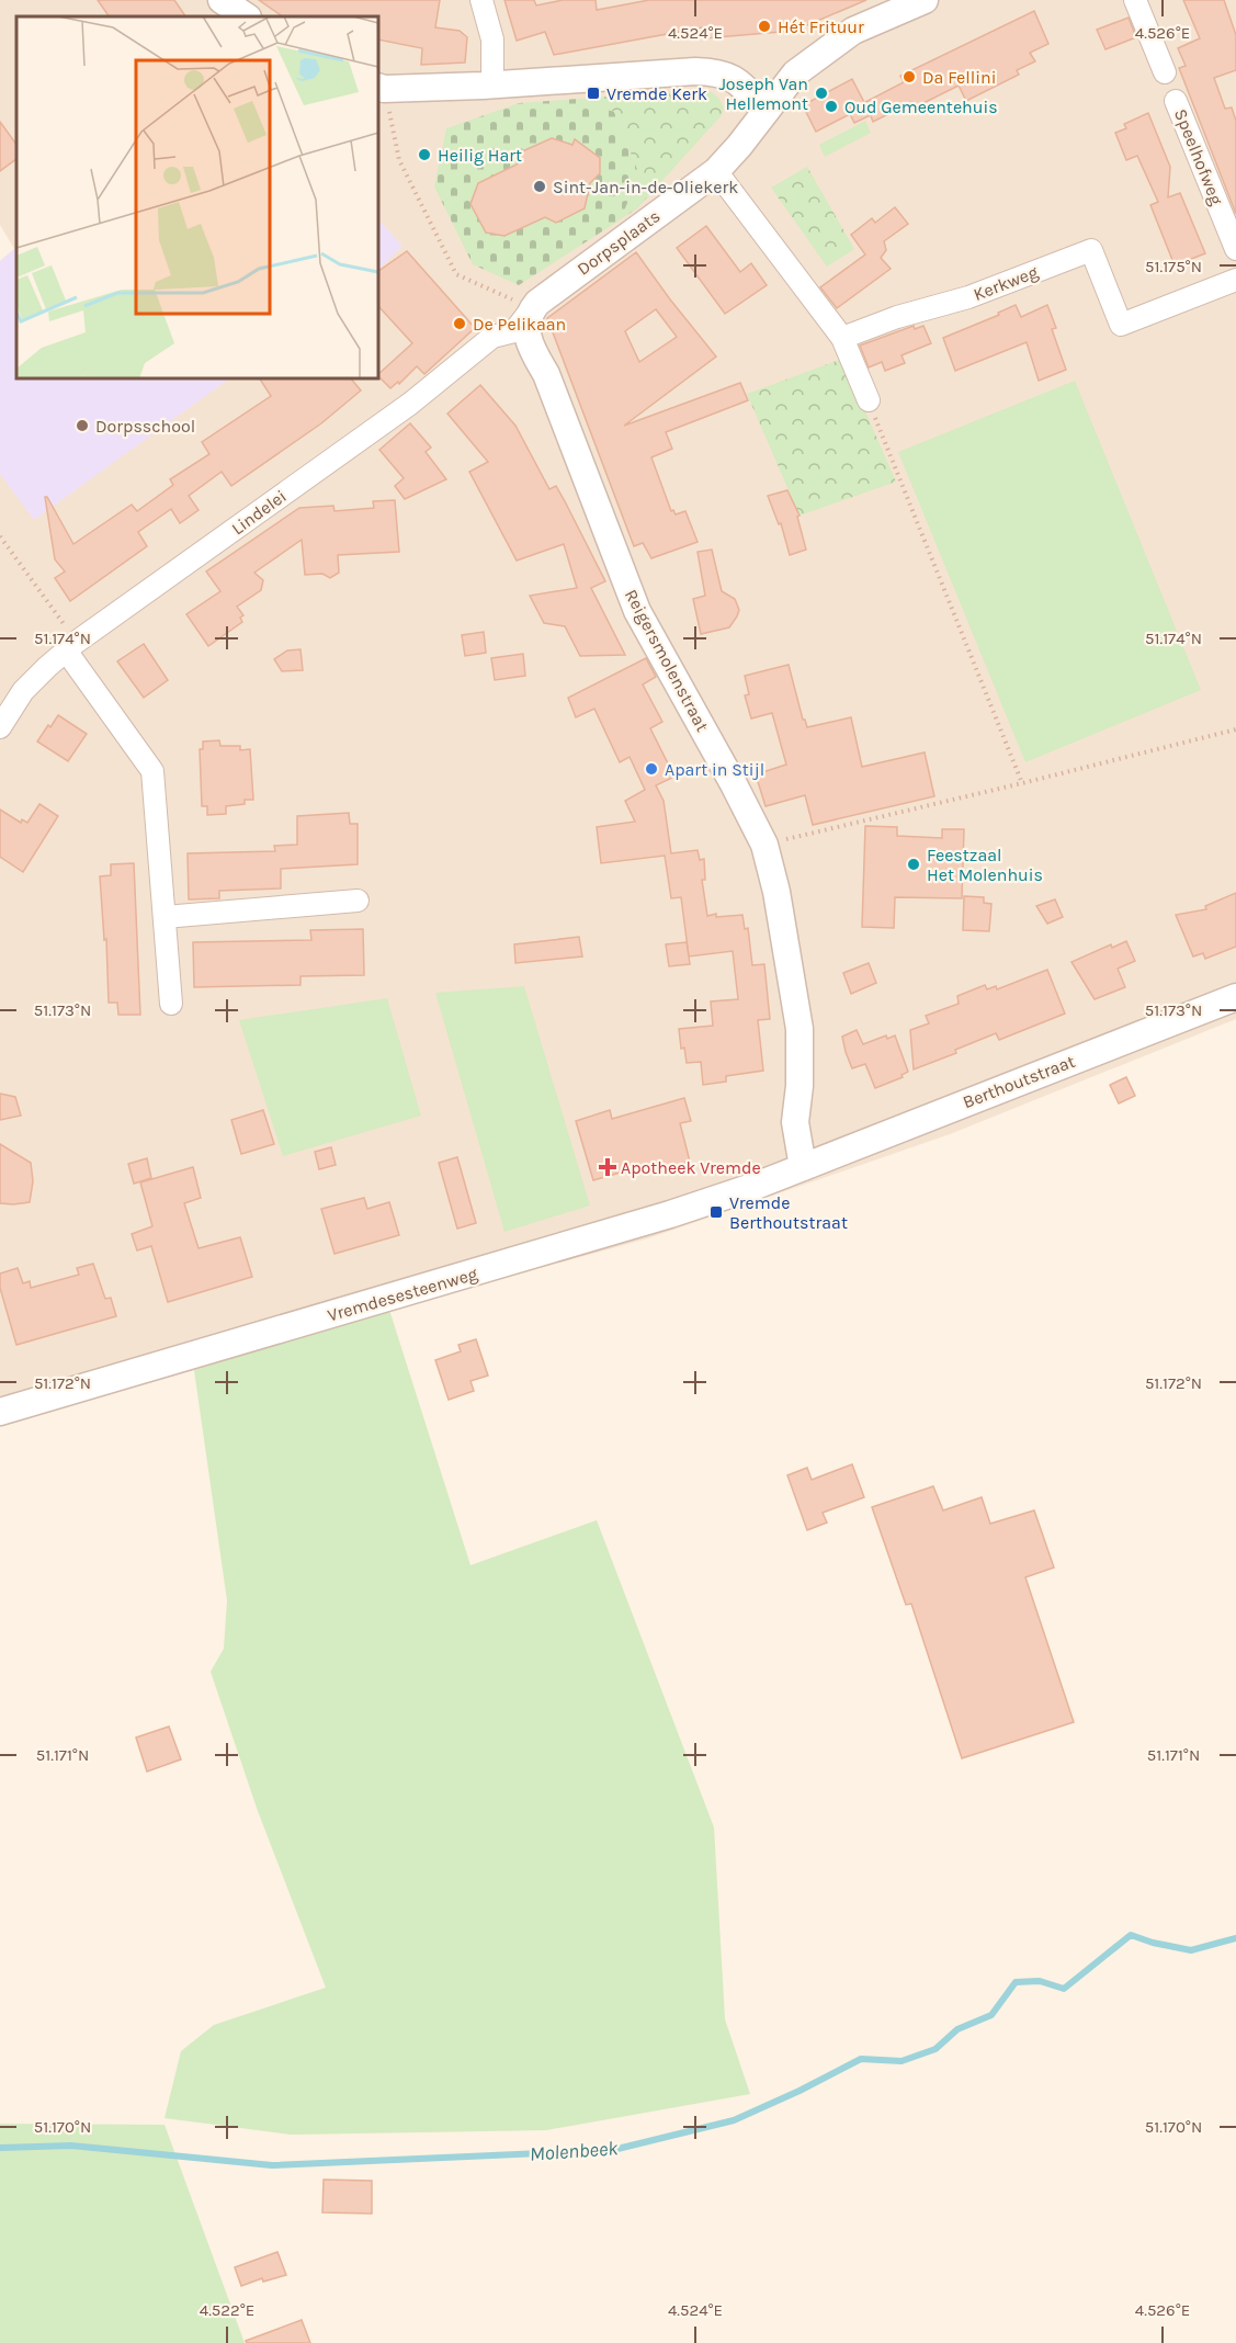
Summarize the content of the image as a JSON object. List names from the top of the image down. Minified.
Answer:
{"streets":{"street":["Speelhofweg","Dorpsplaats","Kerkweg","Lindelei","Reigersmolenstraat","Berthoutstraat","Vremdesesteenweg"]},"crossings":[["Dorpsplaats","Lindelei"],["Dorpsplaats","Reigersmolenstraat"],["Lindelei","Reigersmolenstraat"],["Reigersmolenstraat","Berthoutstraat"],["Reigersmolenstraat","Vremdesesteenweg"],["Berthoutstraat","Vremdesesteenweg"]],"water":["Molenbeek"],"places":{"other":["Hét Frituur","Da Fellini","Joseph Van Hellemont","Oud Gemeentehuis","Heilig Hart","Sint-Jan-in-de-Oliekerk","De Pelikaan","Dorpsschool","Apart in Stijl","Feestzaal Het Molenhuis"],"transit":["Vremde Kerk","Vremde Berthoutstraat"],"health":["Apotheek Vremde"]},"coordinates":["4.524°E","4.526°E","51.175°N","51.174°N","51.173°N","51.172°N","51.171°N","51.170°N","4.522°E"]}
